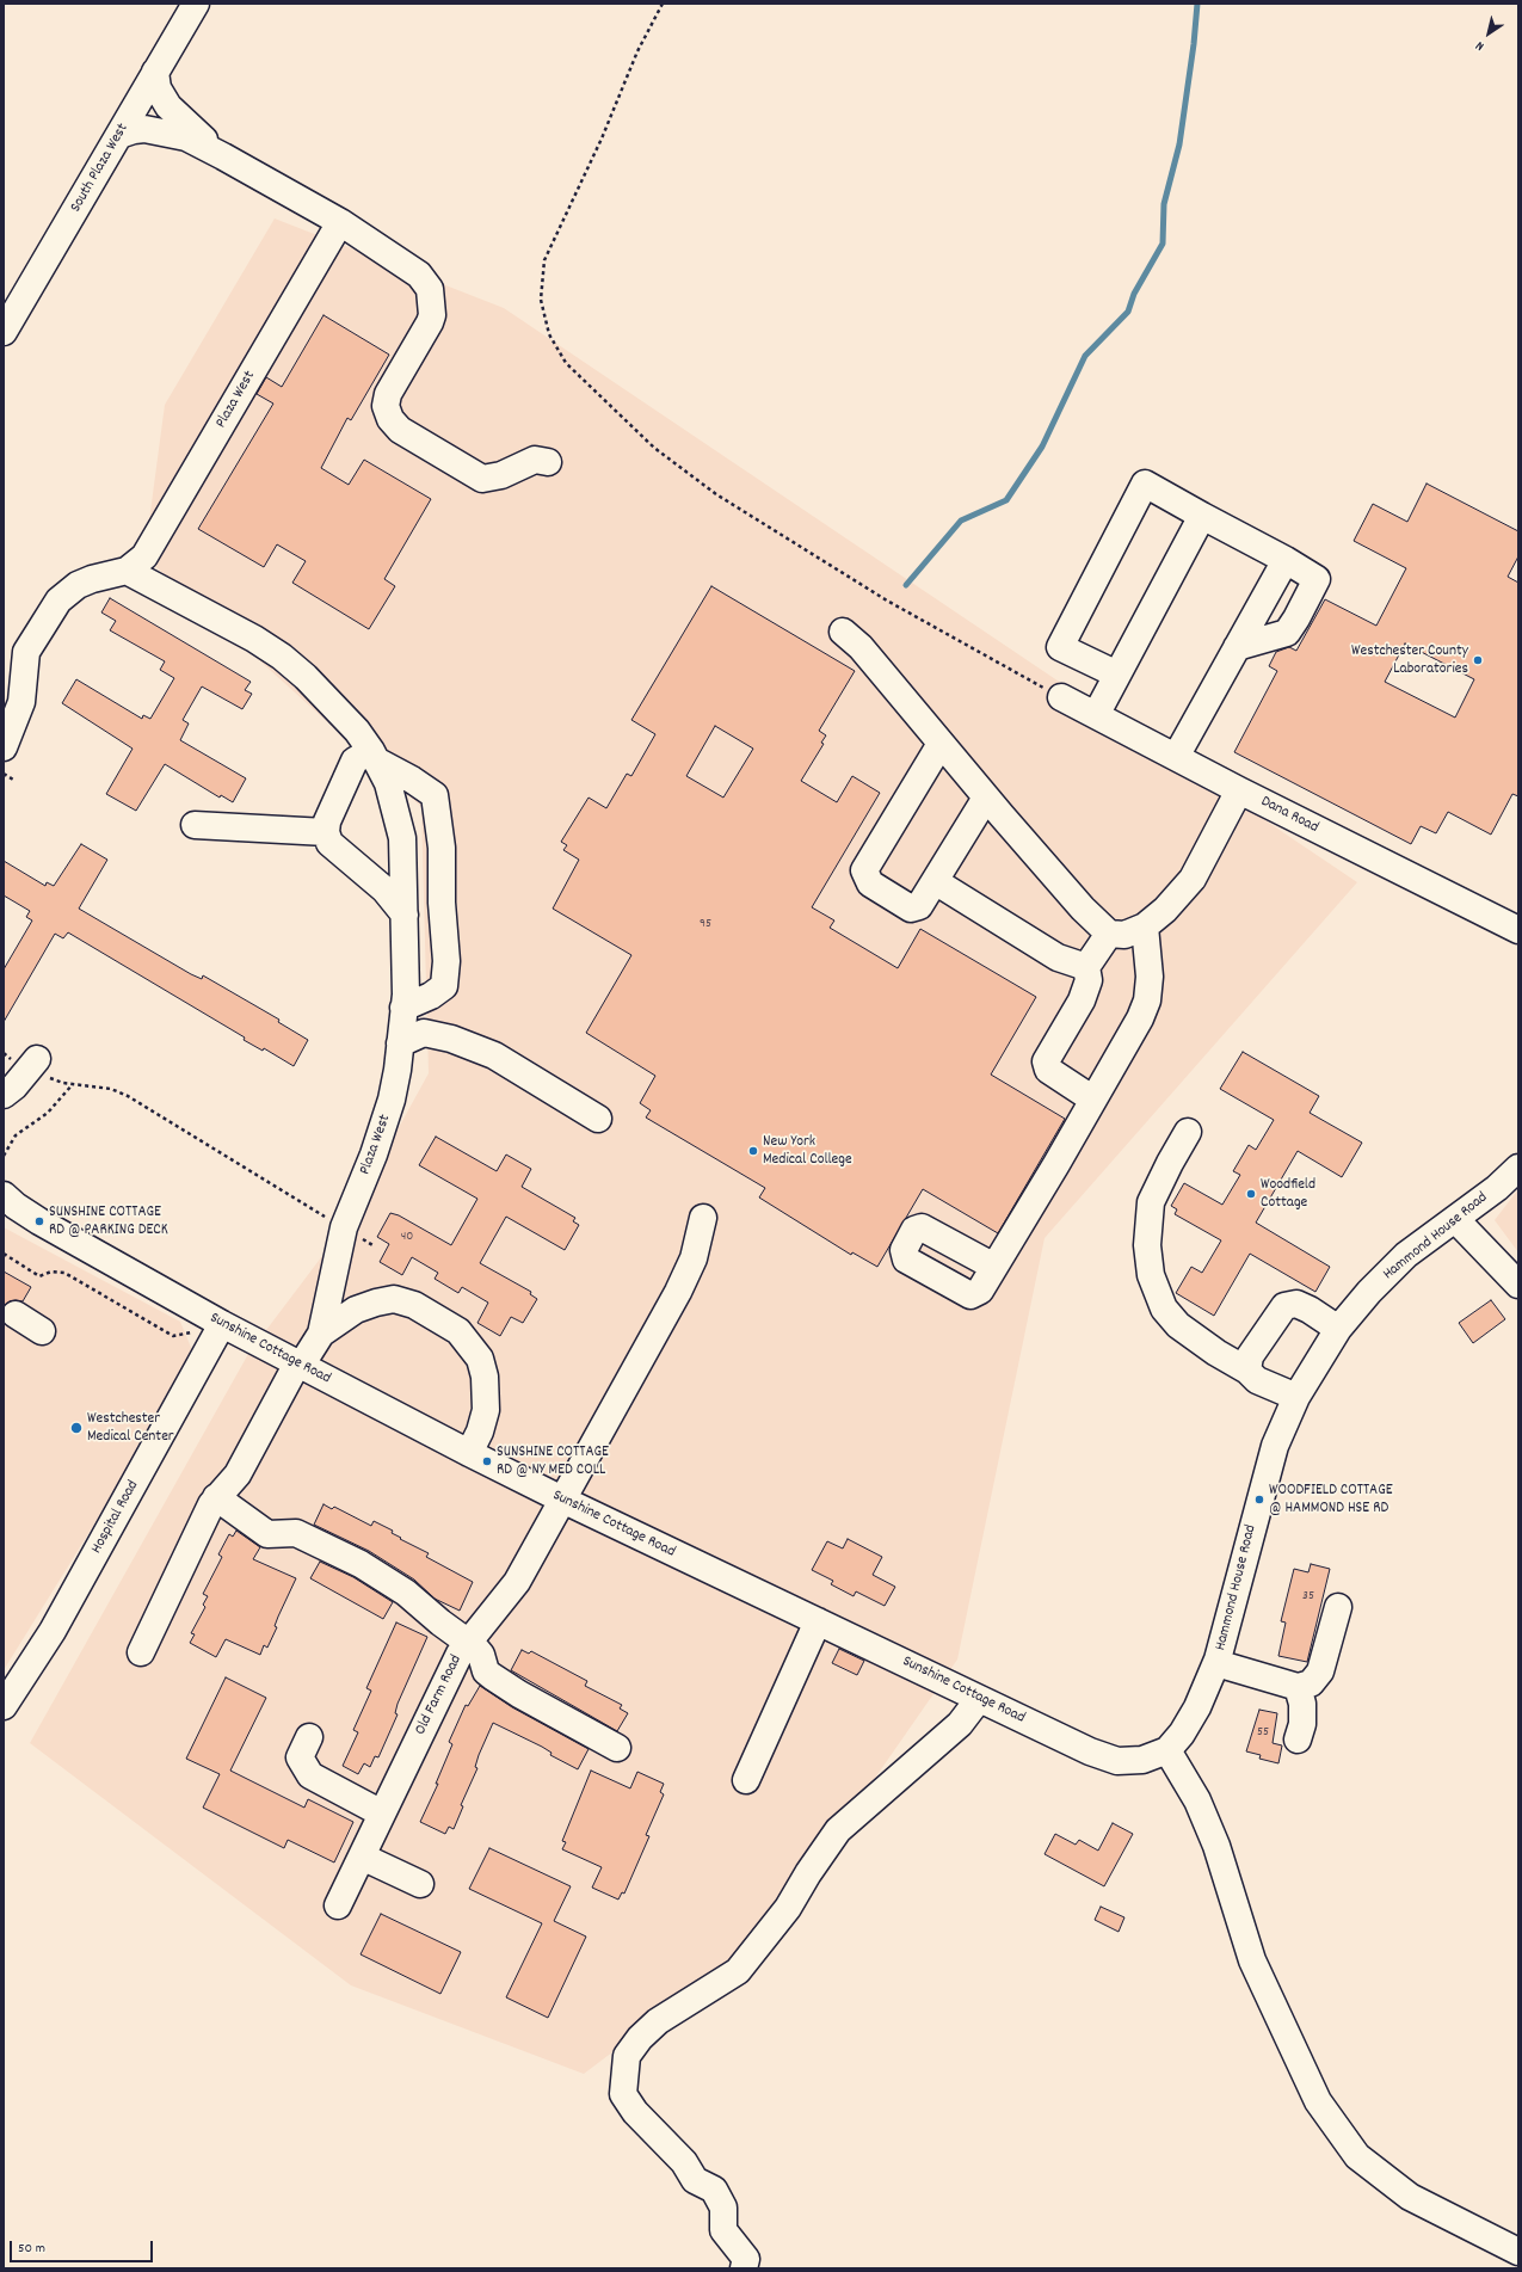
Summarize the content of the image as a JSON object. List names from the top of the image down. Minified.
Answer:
{"streets":{"street":["South Plaza West","Plaza West","Dana Road","Hammond House Road","Sunshine Cottage Road","Hospital Road","Old Farm Road"]},"crossings":[["Plaza West","Sunshine Cottage Road"],["Hammond House Road","Sunshine Cottage Road"],["Sunshine Cottage Road","Hospital Road"],["Sunshine Cottage Road","Old Farm Road"]],"places":["Westchester County Laboratories","New York Medical College","Woodfield Cottage","SUNSHINE COTTAGE RD @ PARKING DECK","Westchester Medical Center","SUNSHINE COTTAGE RD @ NY MED COLL","WOODFIELD COTTAGE @ HAMMOND HSE RD"],"house_numbers":["95","40","35","55"],"scale_bar":"50 m","north":"bottom left"}
